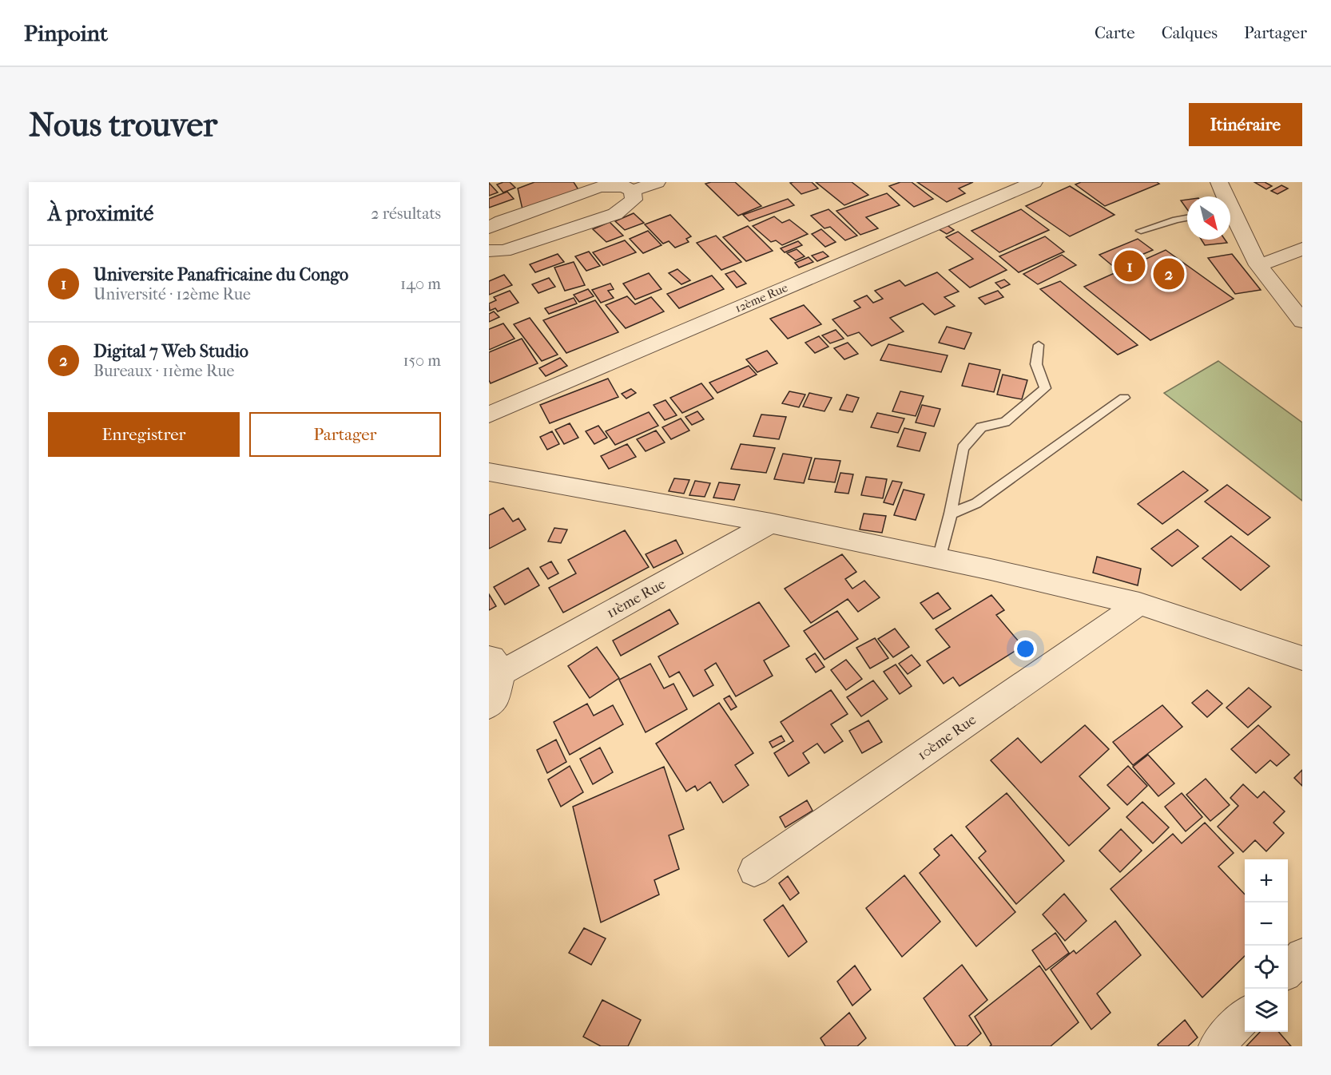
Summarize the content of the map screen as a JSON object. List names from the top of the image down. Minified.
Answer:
{"streets":{"street":["12ème Rue","11ème Rue","10ème Rue"]},"north":"bottom right","page":{"header":"Pinpoint","nav":["Carte","Calques","Partager"],"buttons":["Itinéraire",["Enregistrer","Partager"]],"title":"Nous trouver","heading":["À proximité","2 résultats"],"list":[{"mark":"1","name":"Universite Panafricaine du Congo","note":"Université · 12ème Rue","value":"140 m"},{"mark":"2","name":"Digital 7 Web Studio","note":"Bureaux · 11ème Rue","value":"150 m"}],"pins":["1","2"],"map_buttons":["+","−"]}}
